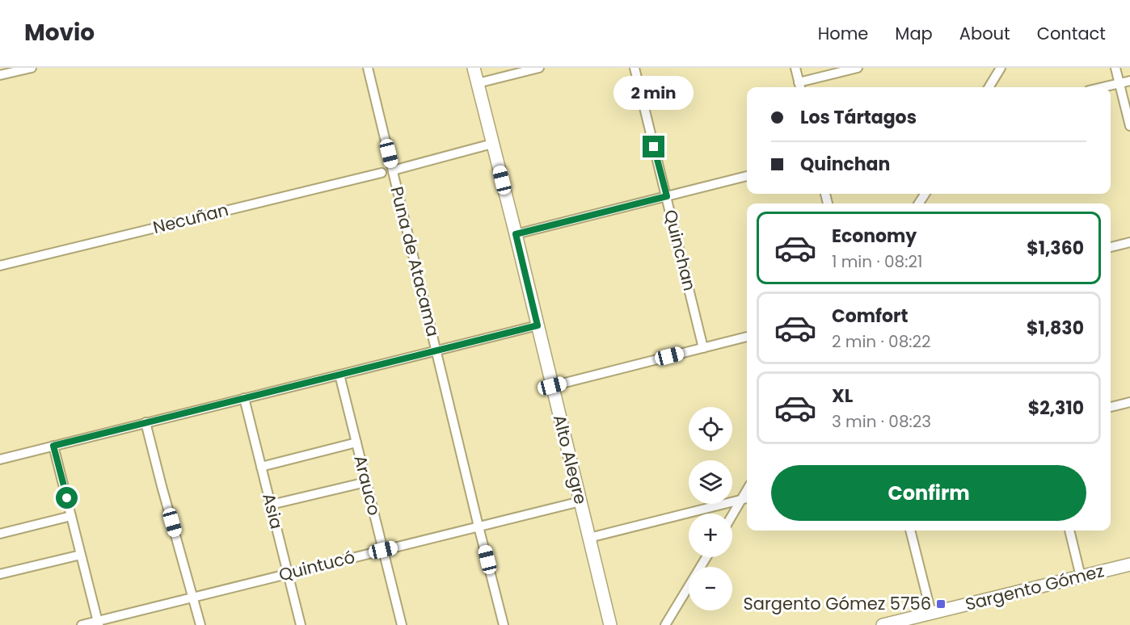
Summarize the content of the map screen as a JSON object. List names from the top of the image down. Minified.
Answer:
{"streets":{"main road":["Alto Alegre","Sargento Gómez"],"street":["Necuñan","Quinchan","Puna de Atacama","Arauco","Asia","Quintucó"]},"crossings":[["Puna de Atacama","Quintucó"],["Alto Alegre","Quintucó"],["Arauco","Quintucó"],["Asia","Quintucó"]],"places":{"transit":["Sargento Gómez 5756"]},"page":{"header":"Movio","nav":["Home","Map","About","Contact"],"bubble":"2 min","banner":["Los Tártagos","Quinchan"],"list":[{"name":"Economy","note":"1 min · 08:21","value":"$1,360"},{"name":"Comfort","note":"2 min · 08:22","value":"$1,830"},{"name":"XL","note":"3 min · 08:23","value":"$2,310"}],"map_buttons":["+","−"],"buttons":"Confirm"}}
